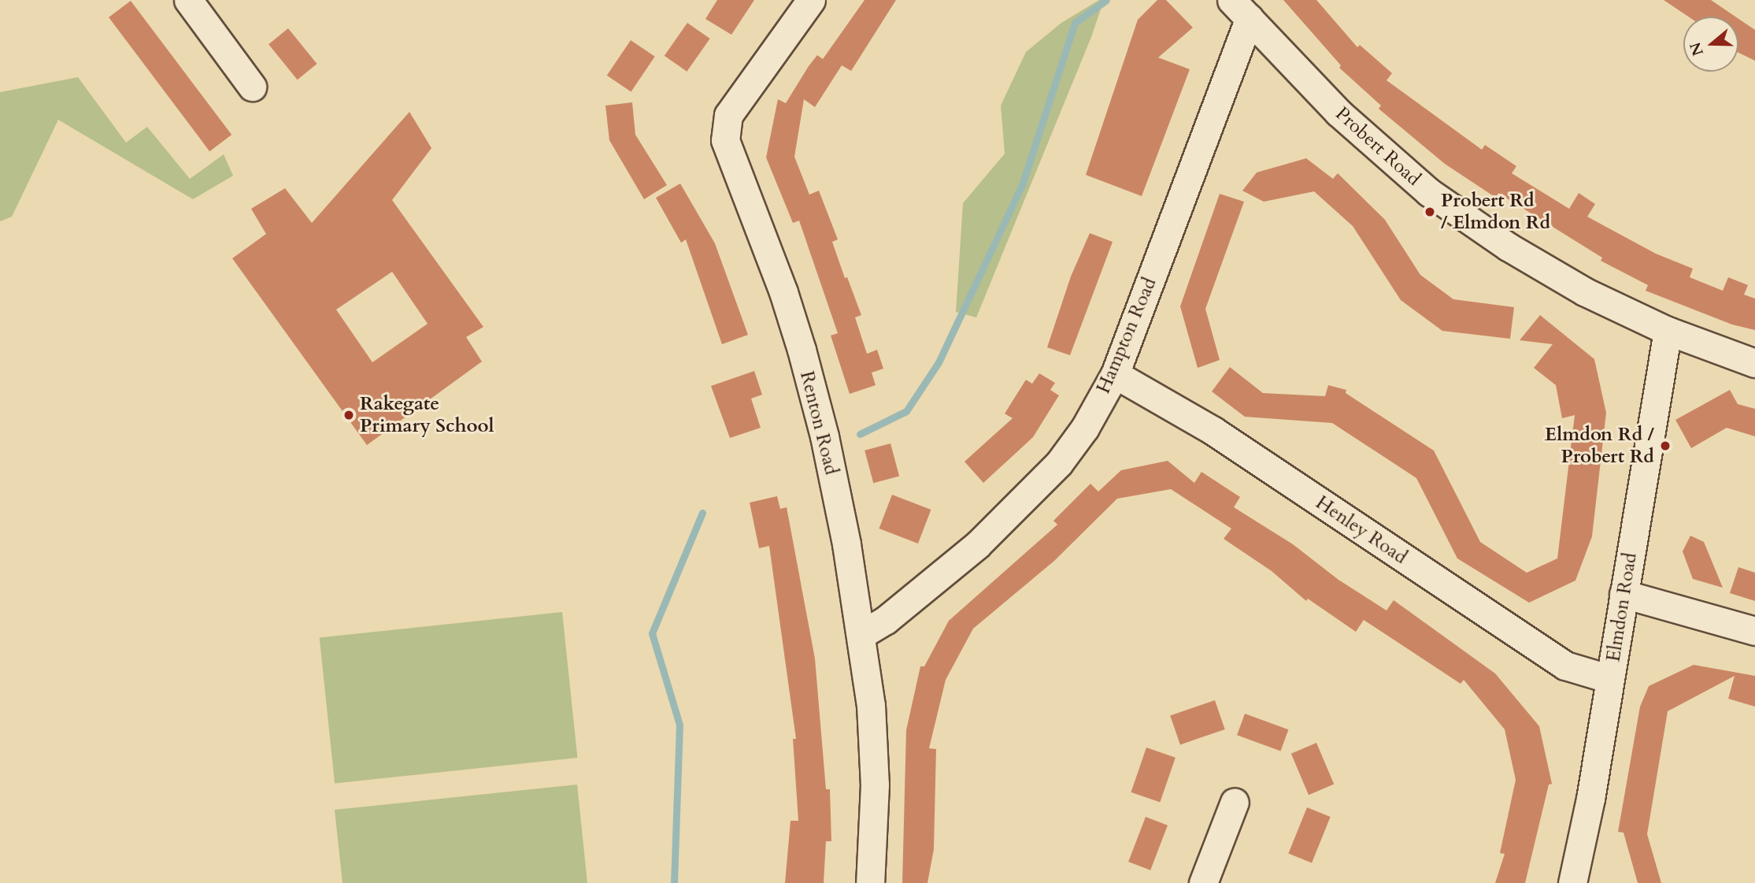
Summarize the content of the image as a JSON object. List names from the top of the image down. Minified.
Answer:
{"streets":{"street":["Probert Road","Hampton Road","Renton Road","Henley Road","Elmdon Road"]},"crossings":[["Probert Road","Hampton Road"],["Probert Road","Elmdon Road"],["Hampton Road","Renton Road"],["Hampton Road","Henley Road"],["Henley Road","Elmdon Road"]],"places":["Probert Rd / Elmdon Rd","Rakegate Primary School","Elmdon Rd / Probert Rd"],"north":"left"}
